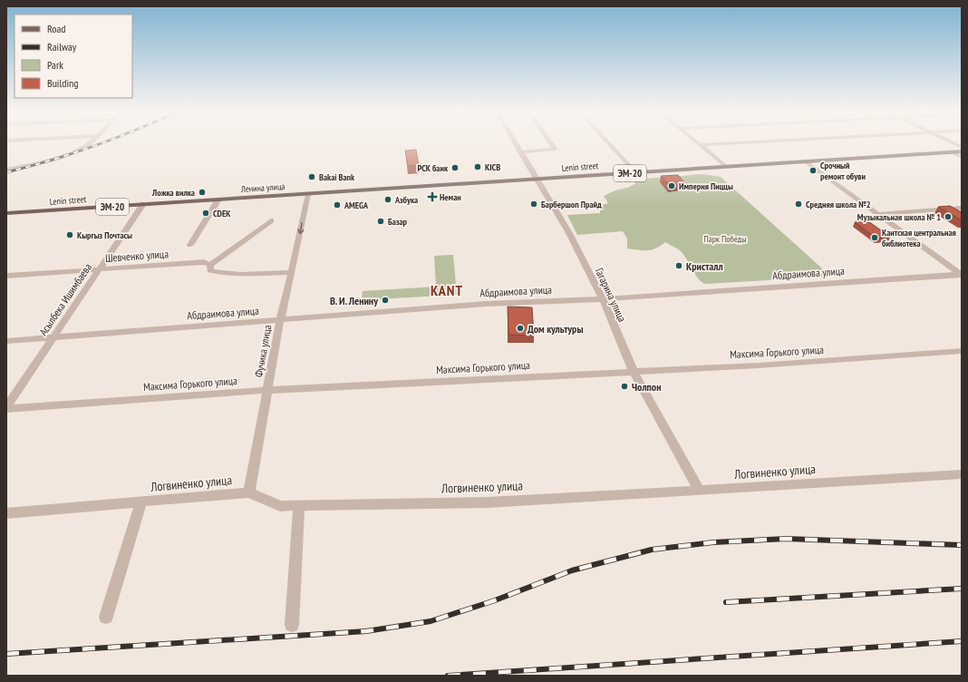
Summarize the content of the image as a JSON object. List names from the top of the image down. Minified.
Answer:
{"streets":{"main road":["Lenin street","ЭМ-20","Ленина улица"],"street":["Шевченко улица","Абдраимова улица","Гагарина улица","Асылбека Ишимбаева","Фучика улица","Максима Горького улица","Логвиненко улица"]},"crossings":[["Lenin street","Ленина улица"],["Lenin street","Гагарина улица"],["Lenin street","Асылбека Ишимбаева"],["Lenin street","Фучика улица"],["Ленина улица","Фучика улица"],["Шевченко улица","Асылбека Ишимбаева"],["Абдраимова улица","Гагарина улица"],["Абдраимова улица","Асылбека Ишимбаева"],["Абдраимова улица","Фучика улица"],["Гагарина улица","Максима Горького улица"],["Гагарина улица","Логвиненко улица"],["Асылбека Ишимбаева","Максима Горького улица"],["Фучика улица","Максима Горького улица"],["Фучика улица","Логвиненко улица"]],"districts":["KANT"],"parks":["Парк Победы"],"places":{"other":["KICB","РСК банк","Срочный ремонт обуви","Bakai Bank","Империя Пиццы","Ложка вилка","Азбука","Барбершоп Прайд","Средняя школа №2","AMEGA","CDEK","Музыкальная школа № 1","Базар","Кыргыз Почтасы","Кантская центральная библиотека","Кристалл","В. И. Ленину","Дом культуры","Чолпон"],"health":["Неман"]},"legend":["Road","Railway","Park","Building"]}
